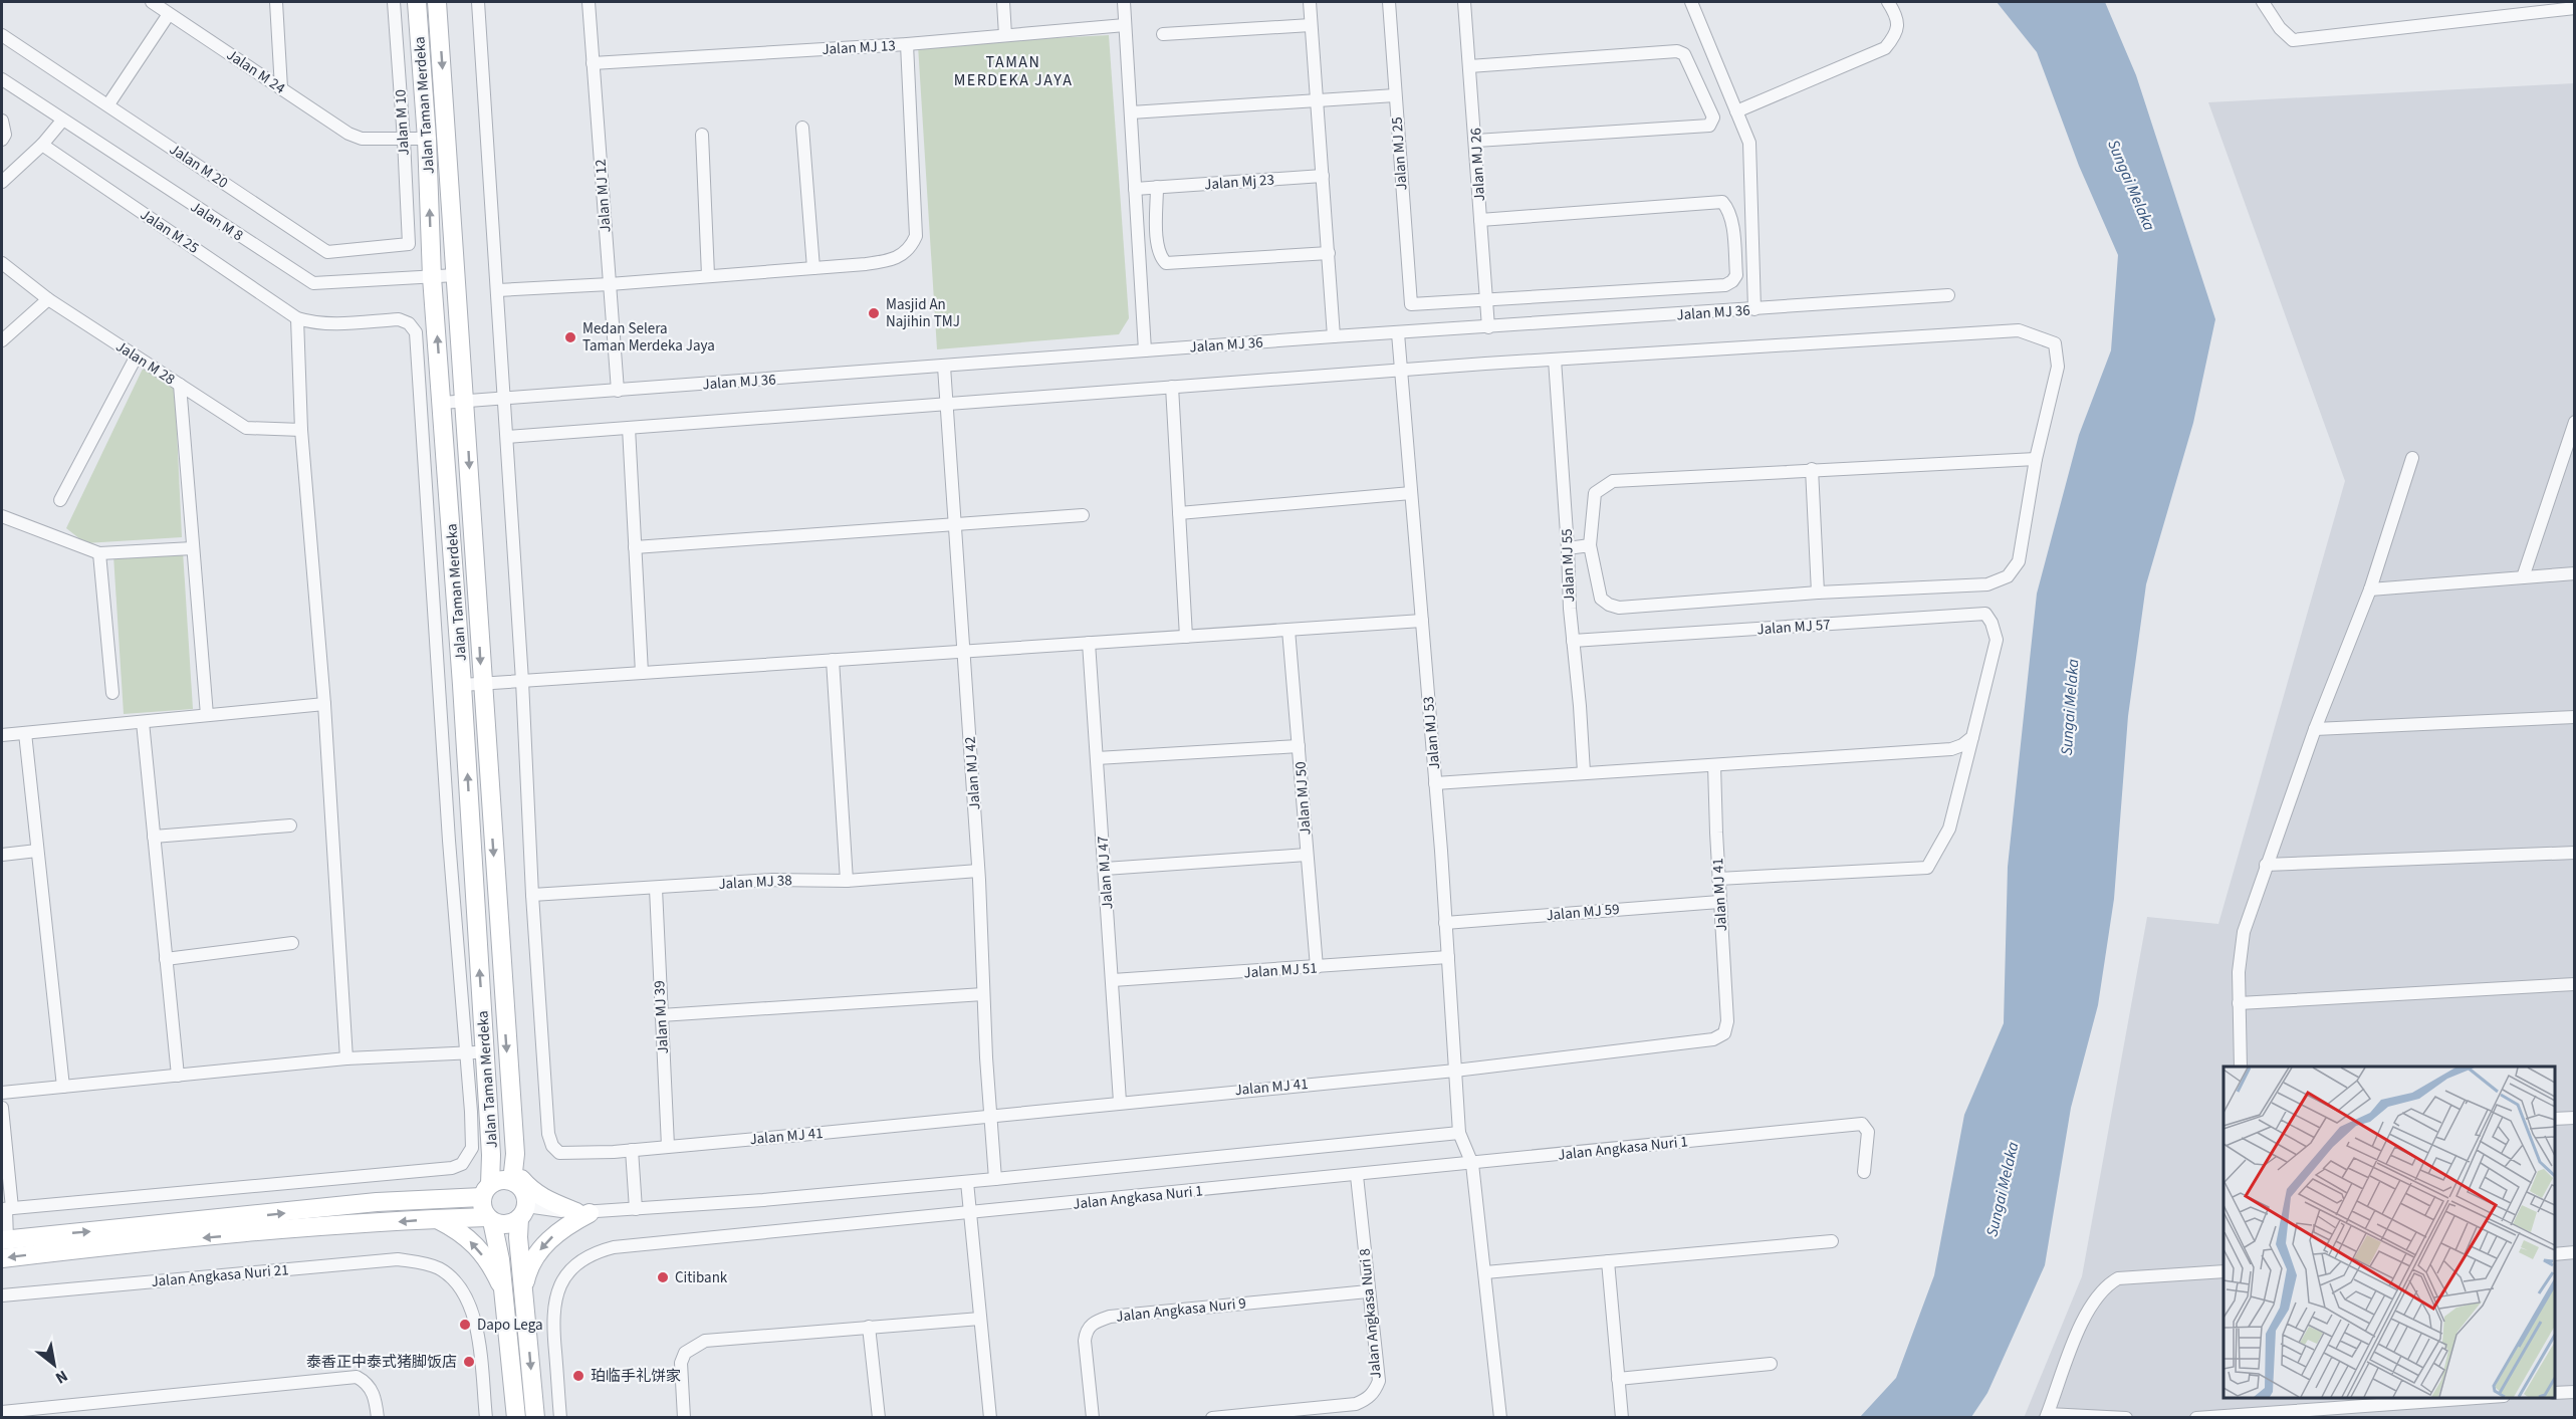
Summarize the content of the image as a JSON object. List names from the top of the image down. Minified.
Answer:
{"streets":{"main road":["Jalan Taman Merdeka"],"street":["Jalan MJ 13","Jalan M 24","Jalan M 10","Jalan MJ 25","Jalan MJ 26","Jalan M 20","Jalan Mj 23","Jalan MJ 12","Jalan M 8","Jalan M 25","Jalan MJ 36","Jalan M 28","Jalan MJ 55","Jalan MJ 57","Jalan MJ 53","Jalan MJ 42","Jalan MJ 50","Jalan MJ 47","Jalan MJ 38","Jalan MJ 41","Jalan MJ 59","Jalan MJ 51","Jalan MJ 39","Jalan Angkasa Nuri 1","Jalan Angkasa Nuri 21","Jalan Angkasa Nuri 9","Jalan Angkasa Nuri 8"]},"crossings":[["Jalan MJ 13","Jalan MJ 12"],["Jalan M 24","Jalan M 10"],["Jalan Taman Merdeka","Jalan M 8"],["Jalan Taman Merdeka","Jalan MJ 36"],["Jalan M 10","Jalan M 20"],["Jalan MJ 25","Jalan MJ 26"],["Jalan MJ 26","Jalan MJ 36"],["Jalan MJ 12","Jalan MJ 36"],["Jalan MJ 36","Jalan MJ 53"],["Jalan MJ 36","Jalan MJ 42"],["Jalan MJ 55","Jalan MJ 57"],["Jalan MJ 53","Jalan MJ 41"],["Jalan MJ 53","Jalan MJ 59"],["Jalan MJ 53","Jalan MJ 51"],["Jalan MJ 53","Jalan Angkasa Nuri 1"],["Jalan MJ 42","Jalan MJ 38"],["Jalan MJ 42","Jalan MJ 41"],["Jalan MJ 50","Jalan MJ 51"],["Jalan MJ 47","Jalan MJ 41"],["Jalan MJ 47","Jalan MJ 51"],["Jalan MJ 38","Jalan MJ 41"],["Jalan MJ 38","Jalan MJ 39"],["Jalan MJ 41","Jalan MJ 59"],["Jalan MJ 41","Jalan MJ 39"],["Jalan Angkasa Nuri 1","Jalan Angkasa Nuri 8"],["Jalan Angkasa Nuri 9","Jalan Angkasa Nuri 8"]],"districts":["TAMAN MERDEKA JAYA"],"water":["Sungai Melaka"],"places":["Masjid An Najihin TMJ","Medan Selera Taman Merdeka Jaya","Citibank","Dapo Lega","泰香正中泰式猪脚饭店","珀临手礼饼家"],"north":"bottom right"}
